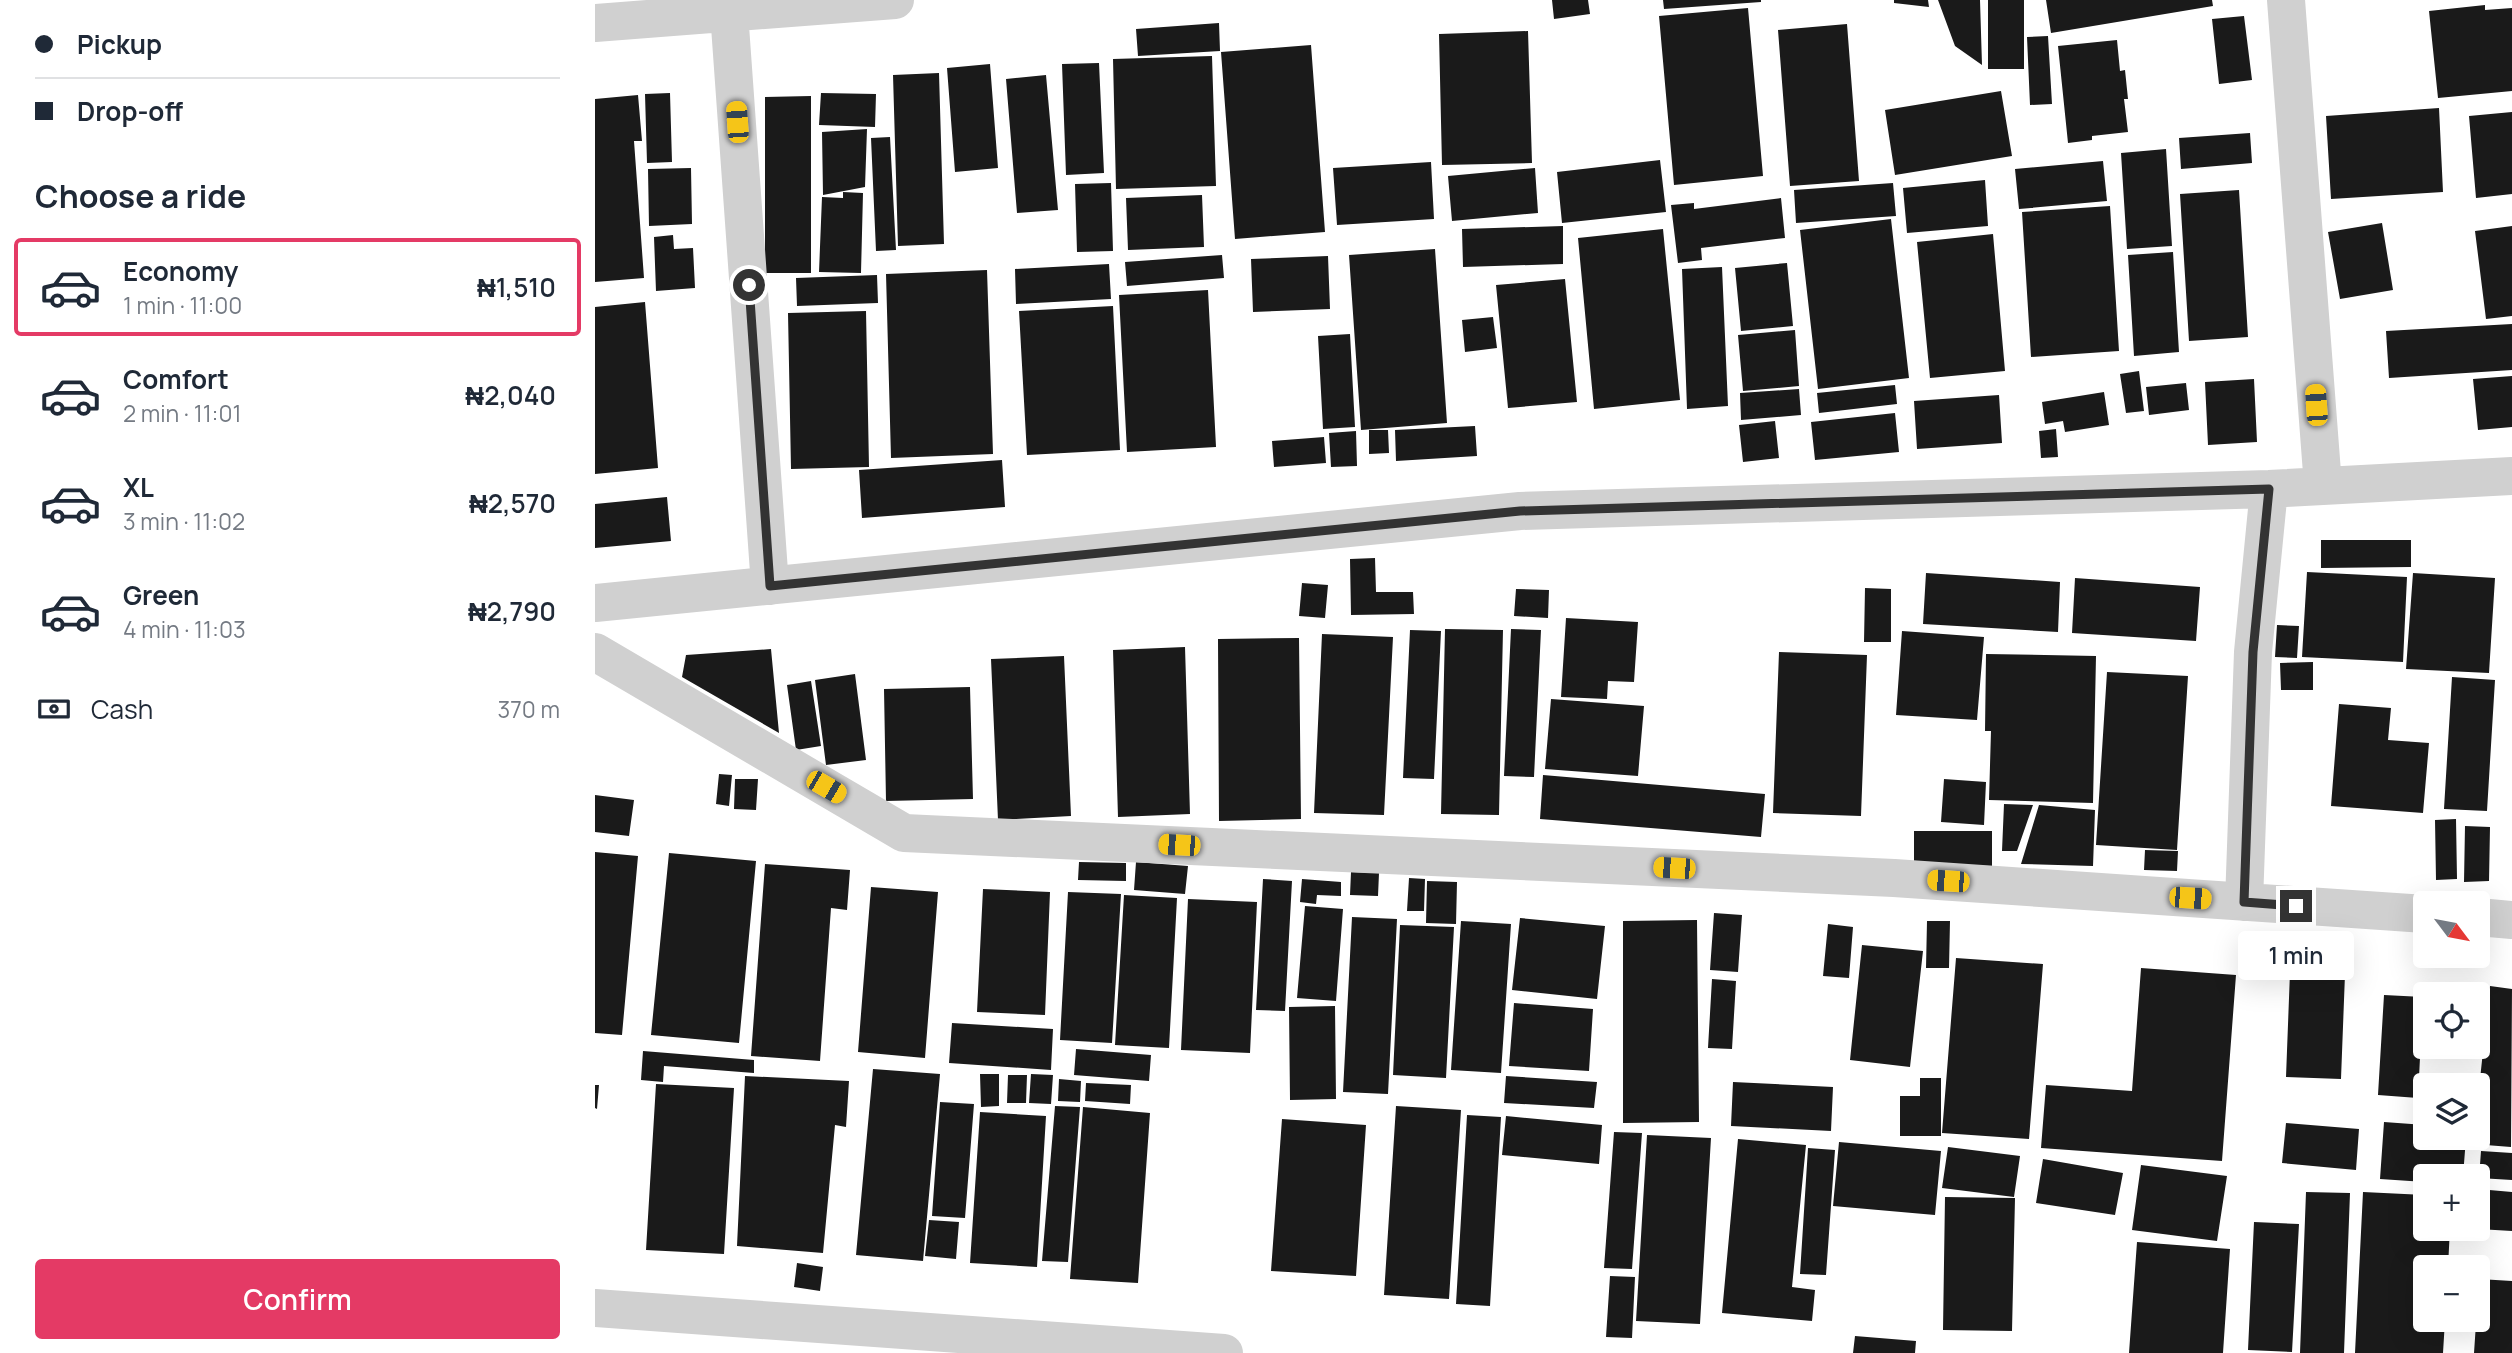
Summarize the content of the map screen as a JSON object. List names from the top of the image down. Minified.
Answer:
{"north":"bottom right","page":{"banner":["Pickup","Drop-off"],"heading":"Choose a ride","list":[{"name":"Economy","note":"1 min · 11:00","value":"₦1,510"},{"name":"Comfort","note":"2 min · 11:01","value":"₦2,040"},{"name":"XL","note":"3 min · 11:02","value":"₦2,570"},{"name":"Green","note":"4 min · 11:03","value":"₦2,790"}],"pay":["Cash","370 m"],"map_buttons":["+","−"],"bubble":"1 min","buttons":"Confirm"}}
